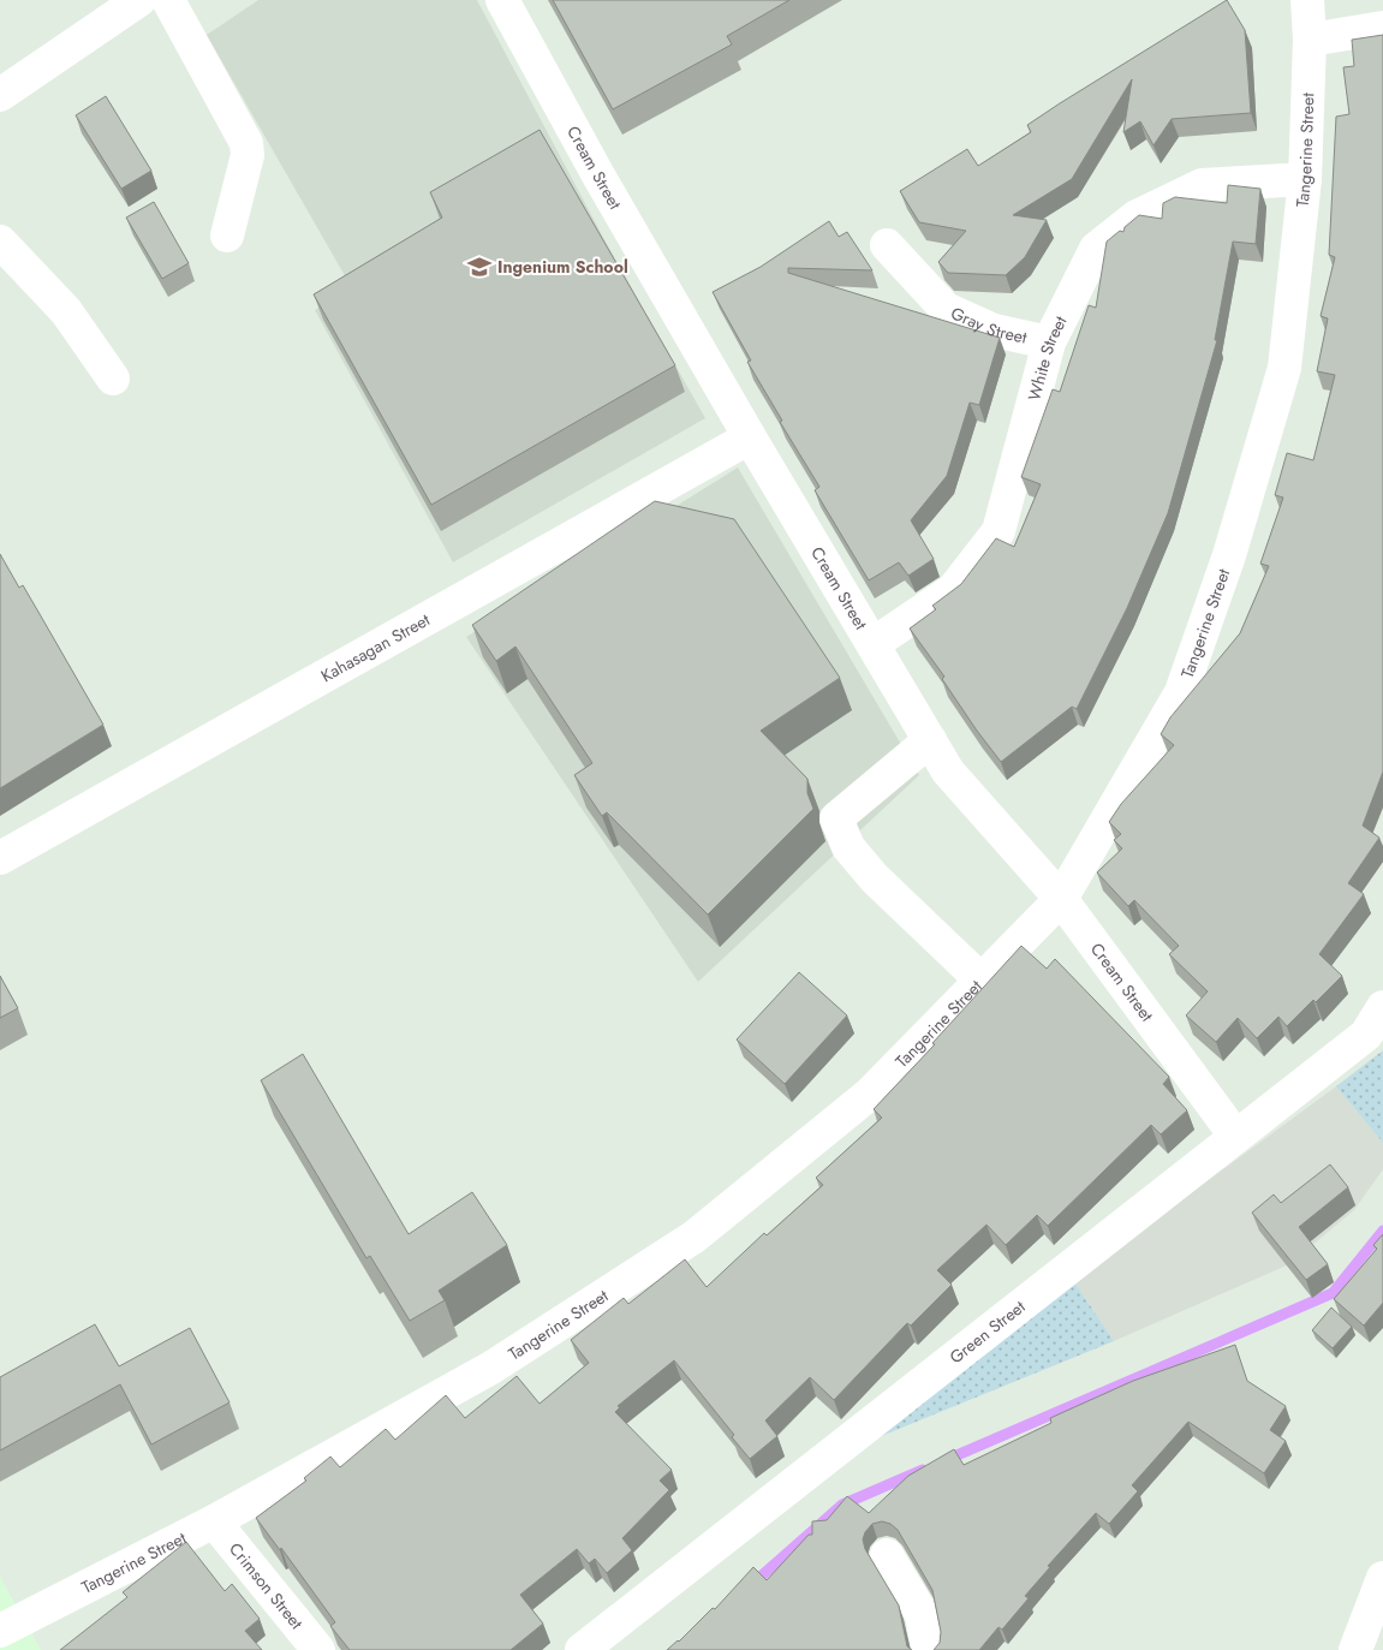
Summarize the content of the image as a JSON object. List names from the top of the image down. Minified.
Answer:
{"streets":{"street":["Tangerine Street","Cream Street","Gray Street","White Street","Kahasagan Street","Green Street","Crimson Street"]},"crossings":[["Tangerine Street","Cream Street"],["Tangerine Street","White Street"],["Tangerine Street","Crimson Street"],["Cream Street","White Street"],["Cream Street","Kahasagan Street"],["Cream Street","Green Street"],["Gray Street","White Street"]],"places":{"school or university":["Ingenium School"]}}
